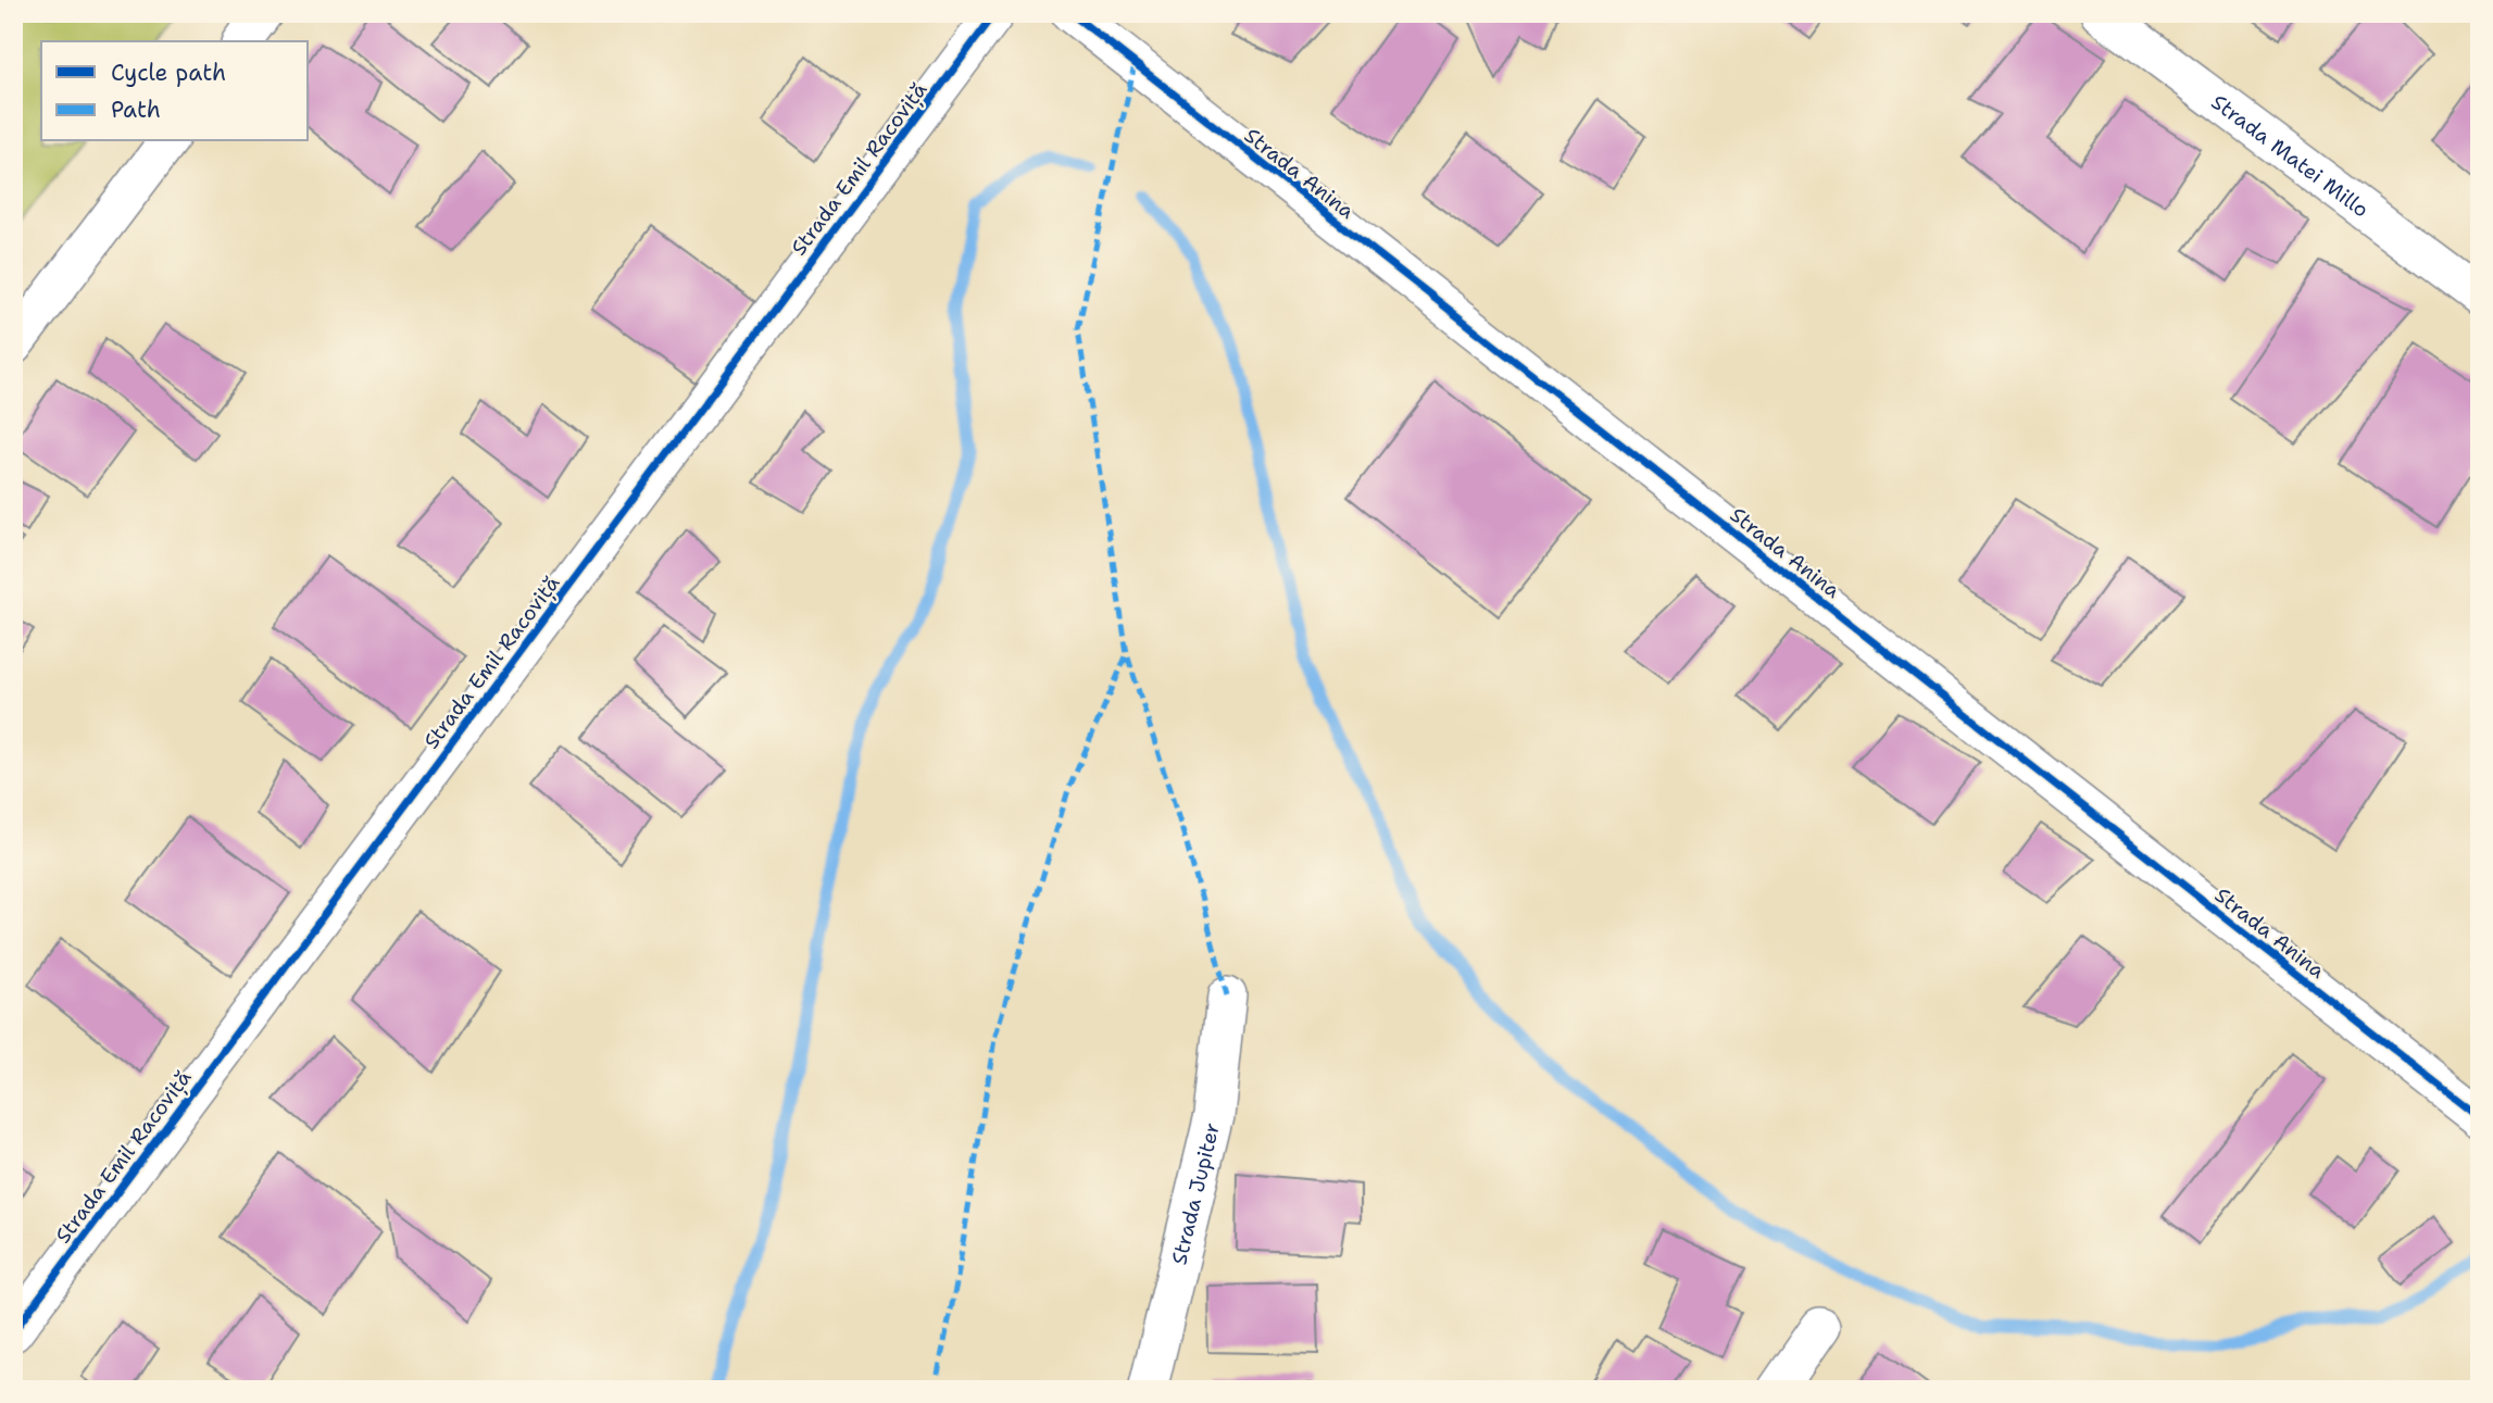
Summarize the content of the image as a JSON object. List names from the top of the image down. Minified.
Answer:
{"streets":{"street":["Strada Matei Millo","Strada Emil Racoviță","Strada Anina","Strada Jupiter"]},"legend":["Cycle path","Path"]}
